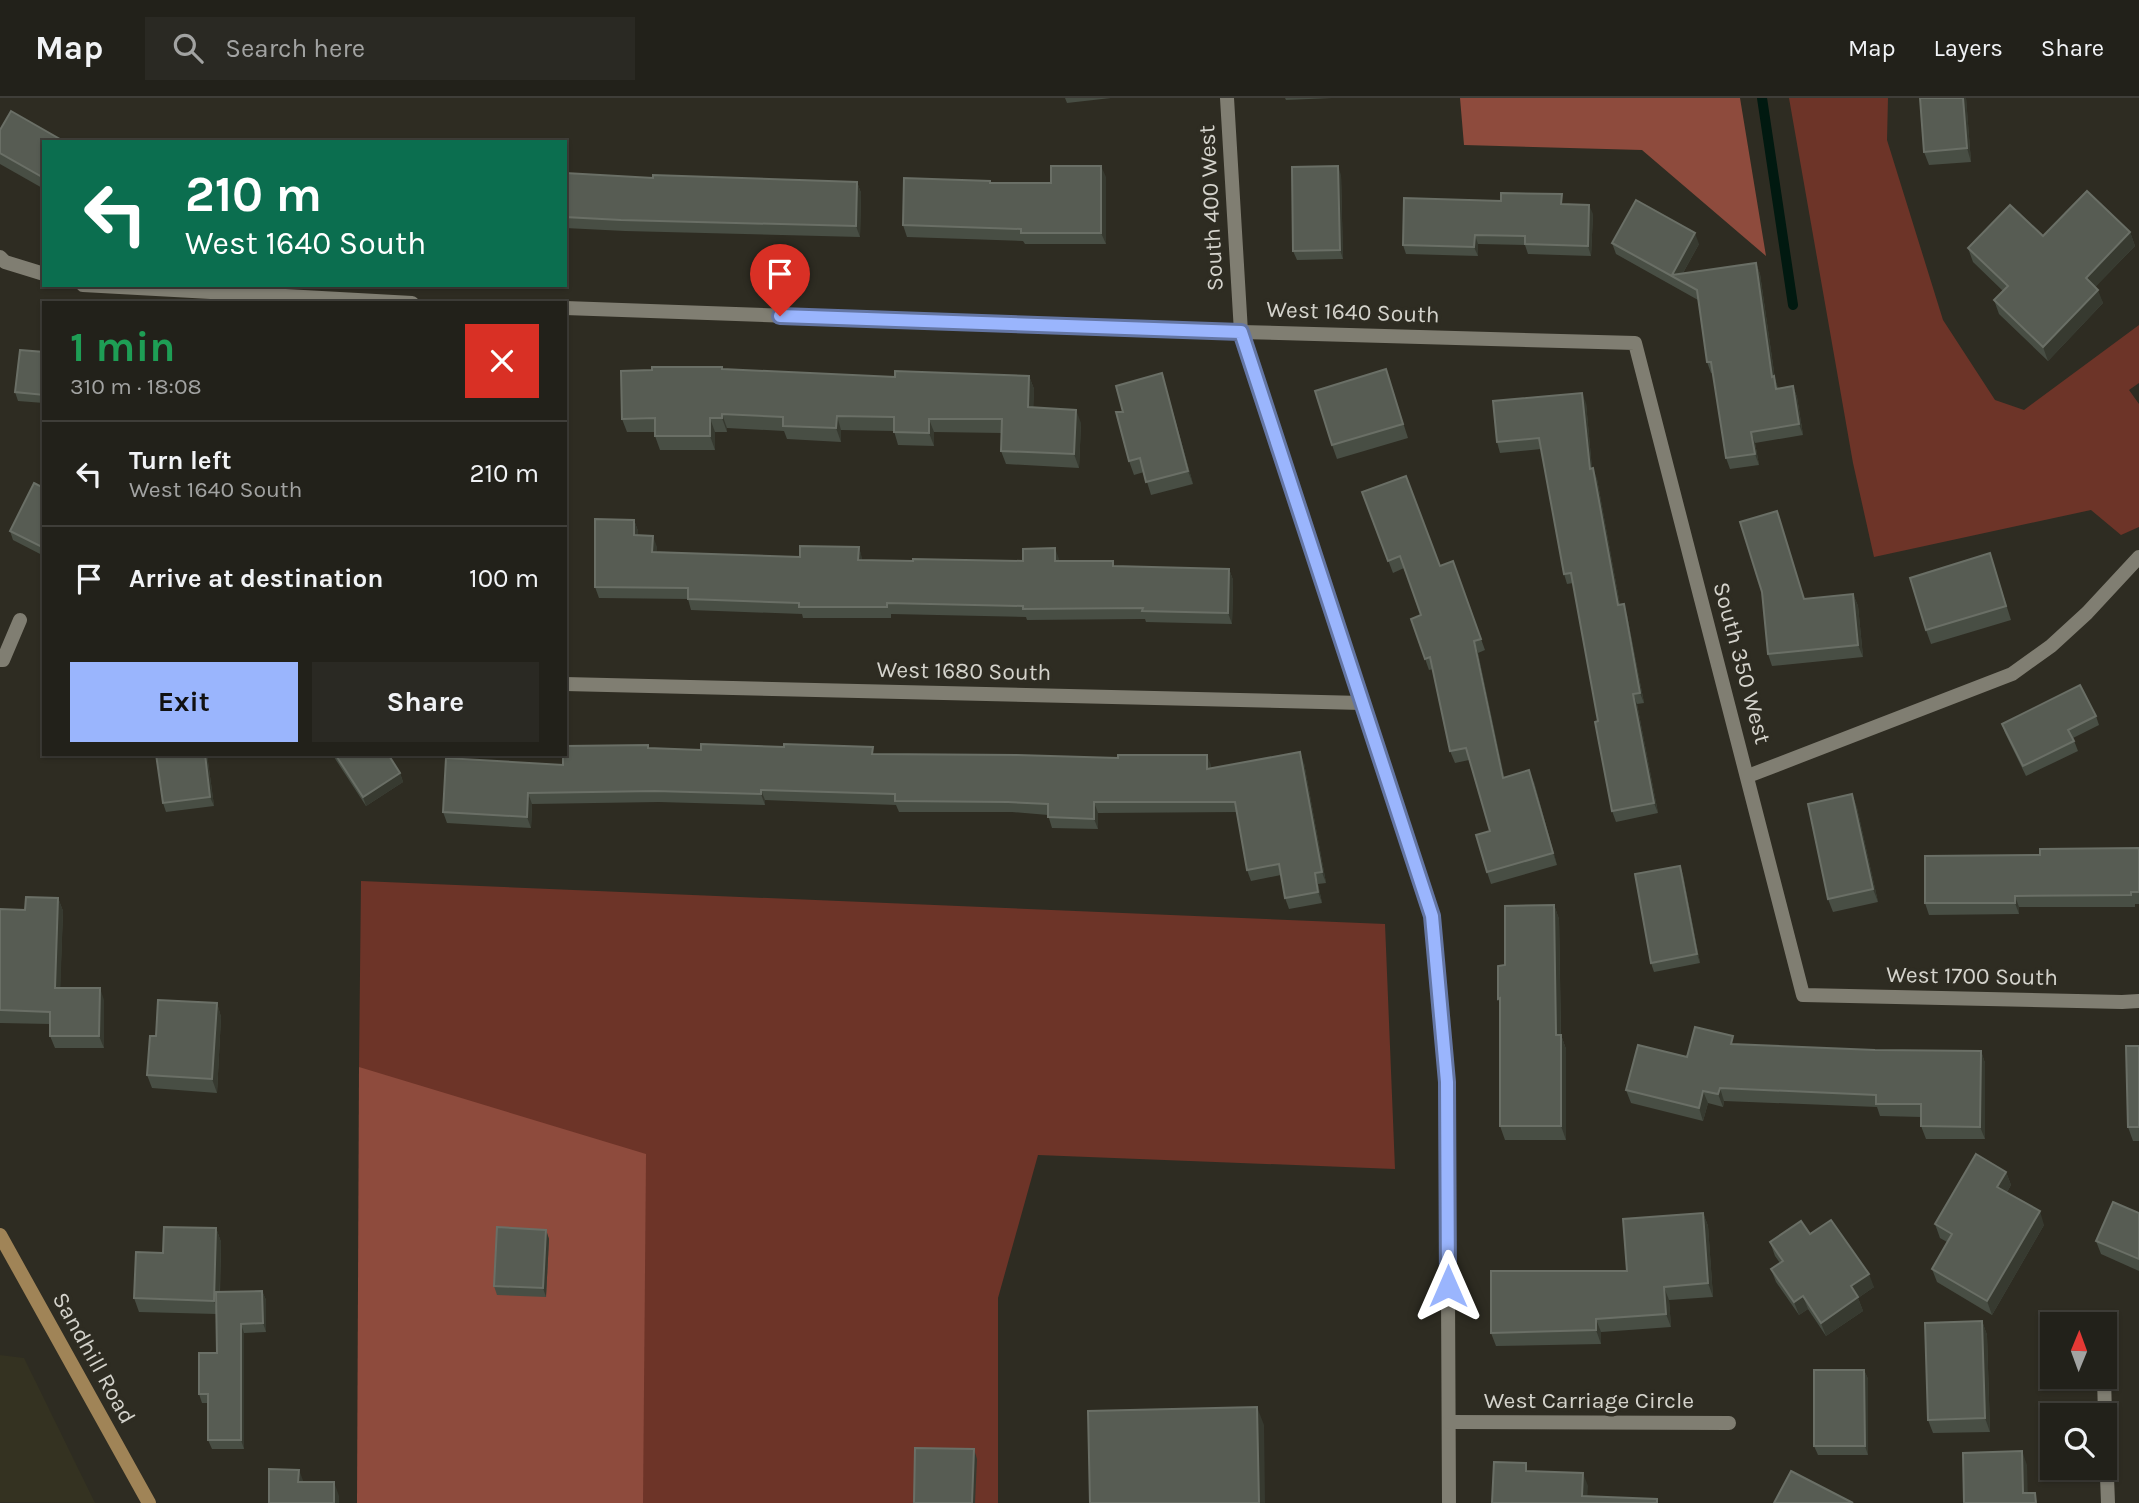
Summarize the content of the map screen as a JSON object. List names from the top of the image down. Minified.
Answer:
{"streets":{"street":["South 400 West","West 1640 South","South 350 West","West 1680 South","West 1700 South","Sandhill Road","West Carriage Circle"]},"crossings":[["South 400 West","West 1640 South"],["South 400 West","West 1680 South"],["South 400 West","West Carriage Circle"],["West 1640 South","South 350 West"],["South 350 West","West 1700 South"]],"north":"top","page":{"header":"Map","search":"Search here","nav":["Map","Layers","Share"],"turn":["210 m","West 1640 South"],"heading":["1 min","310 m · 18:08"],"list":[{"name":"Turn left","note":"West 1640 South","value":"210 m"},{"name":"Arrive at destination","value":"100 m"}],"buttons":["Exit","Share"]}}
